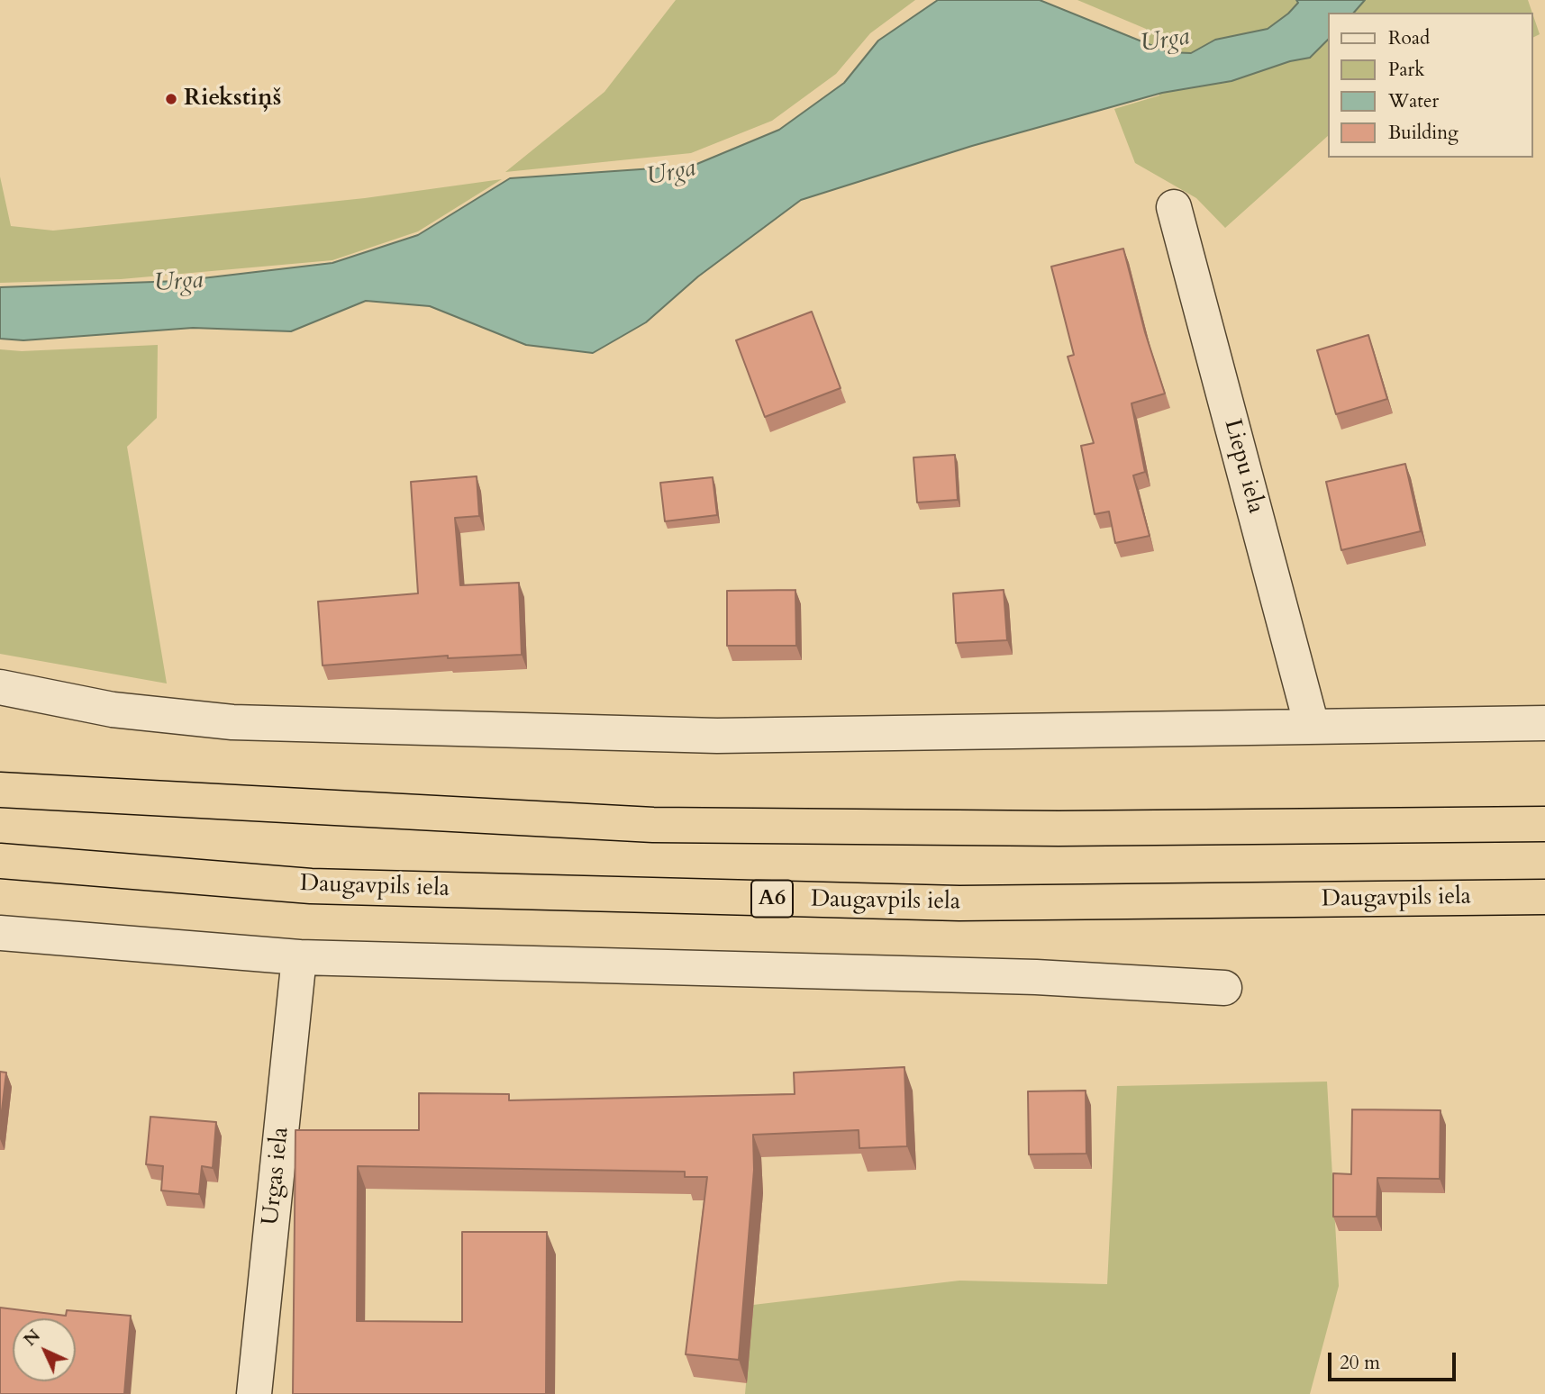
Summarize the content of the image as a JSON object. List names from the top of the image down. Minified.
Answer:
{"streets":{"highway":["Daugavpils iela","A6"],"street":["Liepu iela","Urgas iela"]},"water":["Urga"],"places":["Riekstiņš"],"legend":["Road","Park","Water","Building"],"scale_bar":"20 m","north":"top left"}
